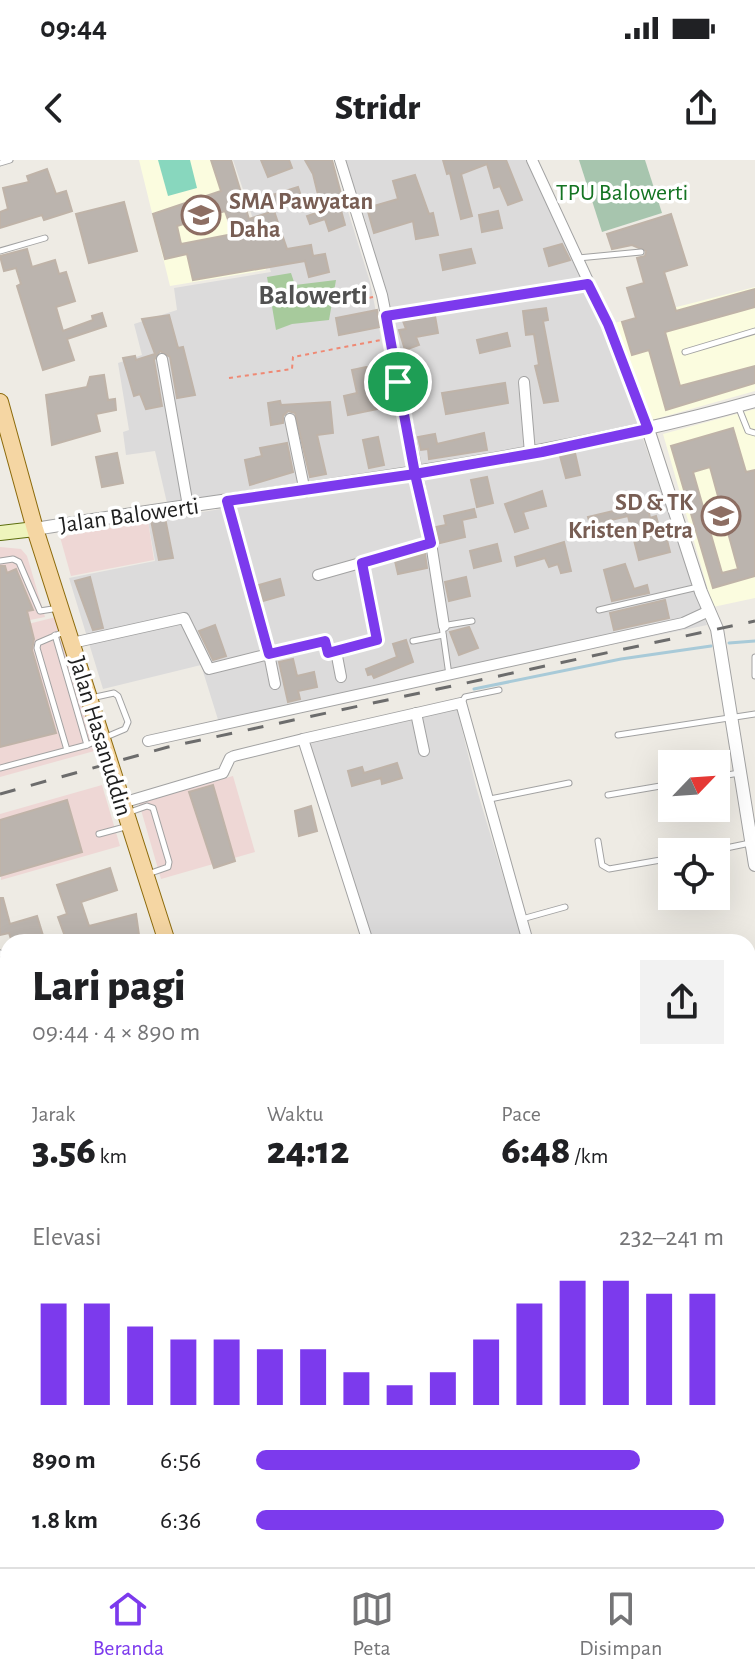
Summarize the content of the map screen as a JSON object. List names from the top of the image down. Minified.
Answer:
{"streets":{"main road":["Jalan Hasanuddin"],"street":["Jalan Balowerti"]},"crossings":[["Jalan Balowerti","Jalan Hasanuddin"]],"districts":["Balowerti"],"parks":["TPU Balowerti"],"places":{"school or university":["SMA Pawyatan Daha","SD & TK Kristen Petra"]},"north":"top right","page":{"status":"09:44","header":"Stridr","heading":["Lari pagi","09:44 · 4 × 890 m"],"stats":[["Jarak","3.56 km"],["Waktu","24:12"],["Pace","6:48 /km"]],"chart":["Elevasi","232–241 m"],"list":[{"name":"890 m","note":"6:56"},{"name":"1.8 km","note":"6:36"}],"tabs":["Beranda","Peta","Disimpan"]}}
